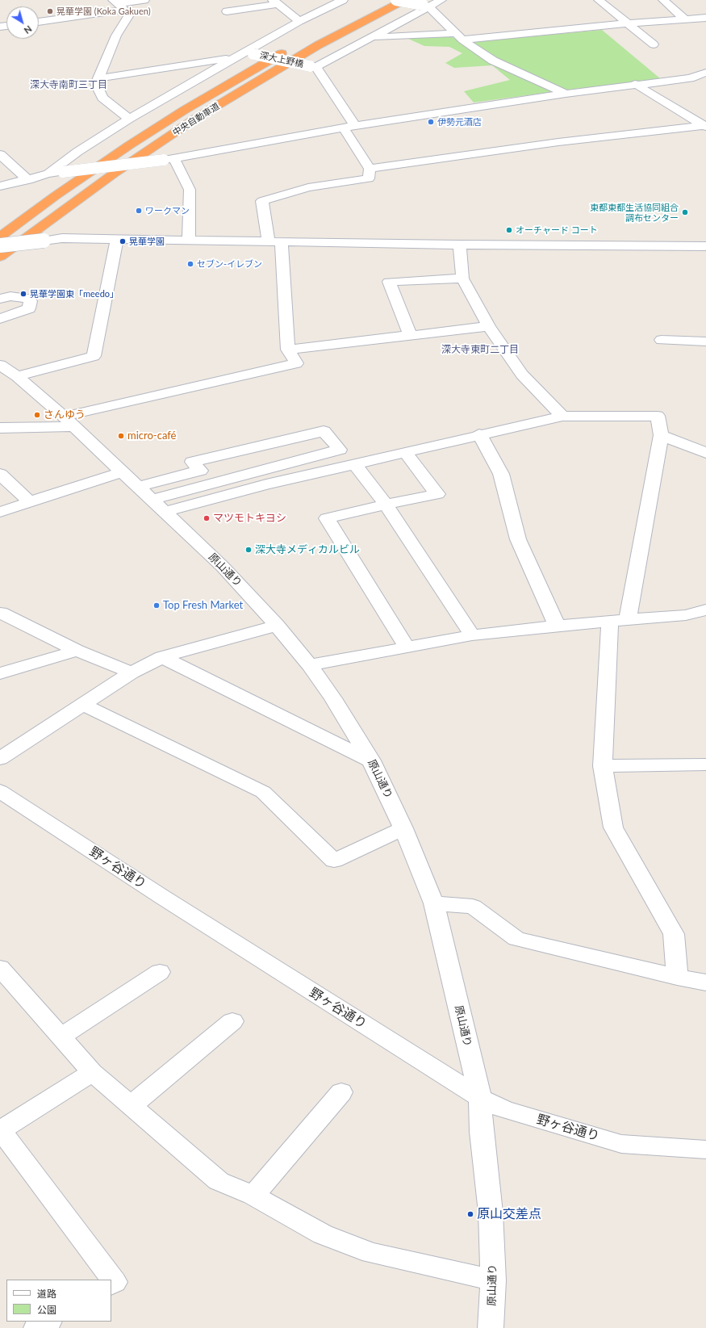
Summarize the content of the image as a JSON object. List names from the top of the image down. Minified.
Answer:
{"streets":{"highway":["中央自動車道"],"street":["深大上野橋","原山通り","野ヶ谷通り"]},"crossings":[["原山通り","野ヶ谷通り"]],"districts":["深大寺南町三丁目","深大寺東町二丁目"],"places":["晃華学園 (Koka Gakuen)","伊勢元酒店","ワークマン","東都東都生活協同組合 調布センター","オーチャード コート","晃華学園","セブン-イレブン","晃華学園東「meedo」","さんゆう","micro-café","マツモトキヨシ","深大寺メディカルビル","Top Fresh Market","原山交差点"],"legend":["道路","公園"],"north":"bottom right"}
